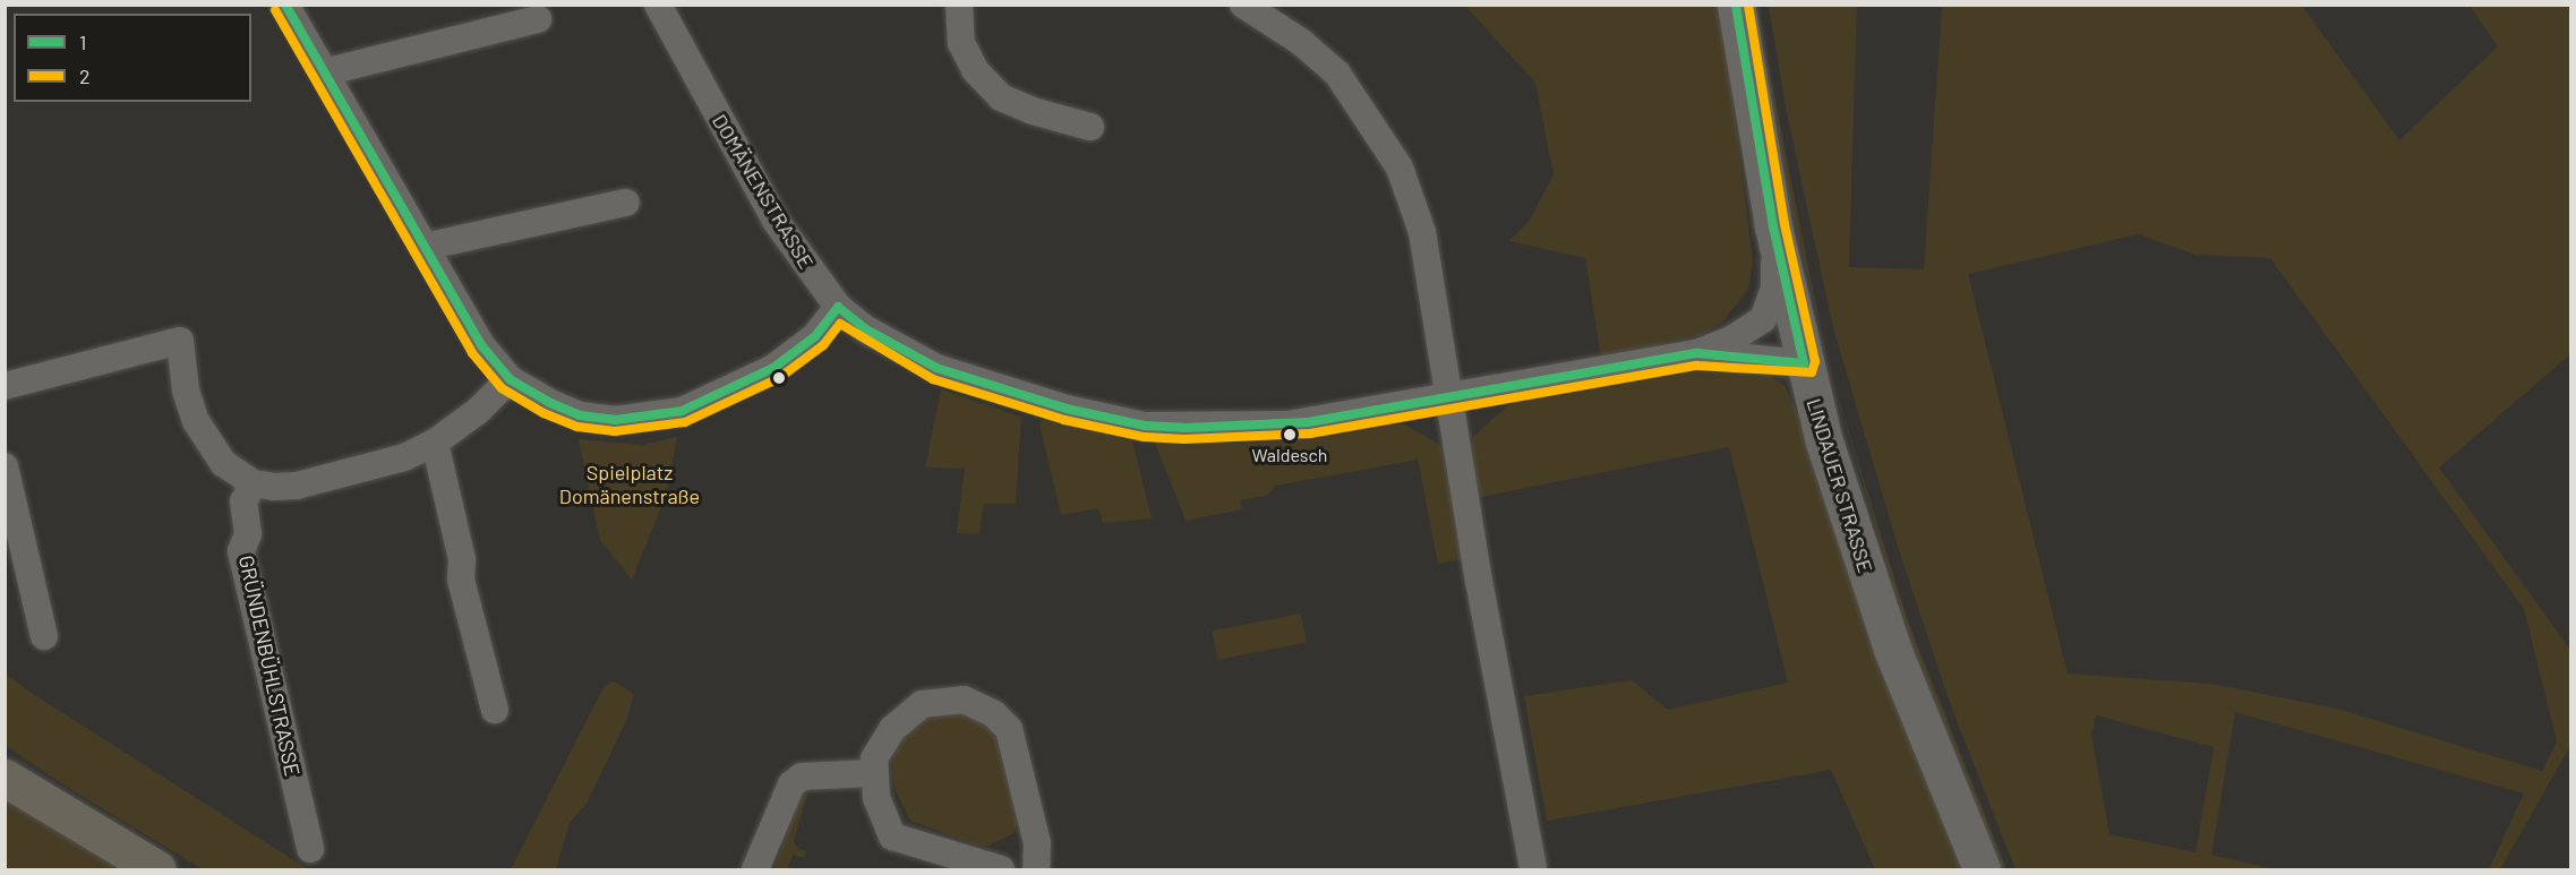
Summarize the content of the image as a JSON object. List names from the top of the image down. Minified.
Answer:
{"streets":{"main road":["LINDAUER STRASSE"],"street":["DOMÄNENSTRASSE","GRÜNDENBÜHLSTRASSE"]},"crossings":[["DOMÄNENSTRASSE","LINDAUER STRASSE"]],"parks":["Spielplatz Domänenstraße"],"places":["Waldesch"],"lines":["transit line 1","transit line 2"],"legend":["1","2"]}
